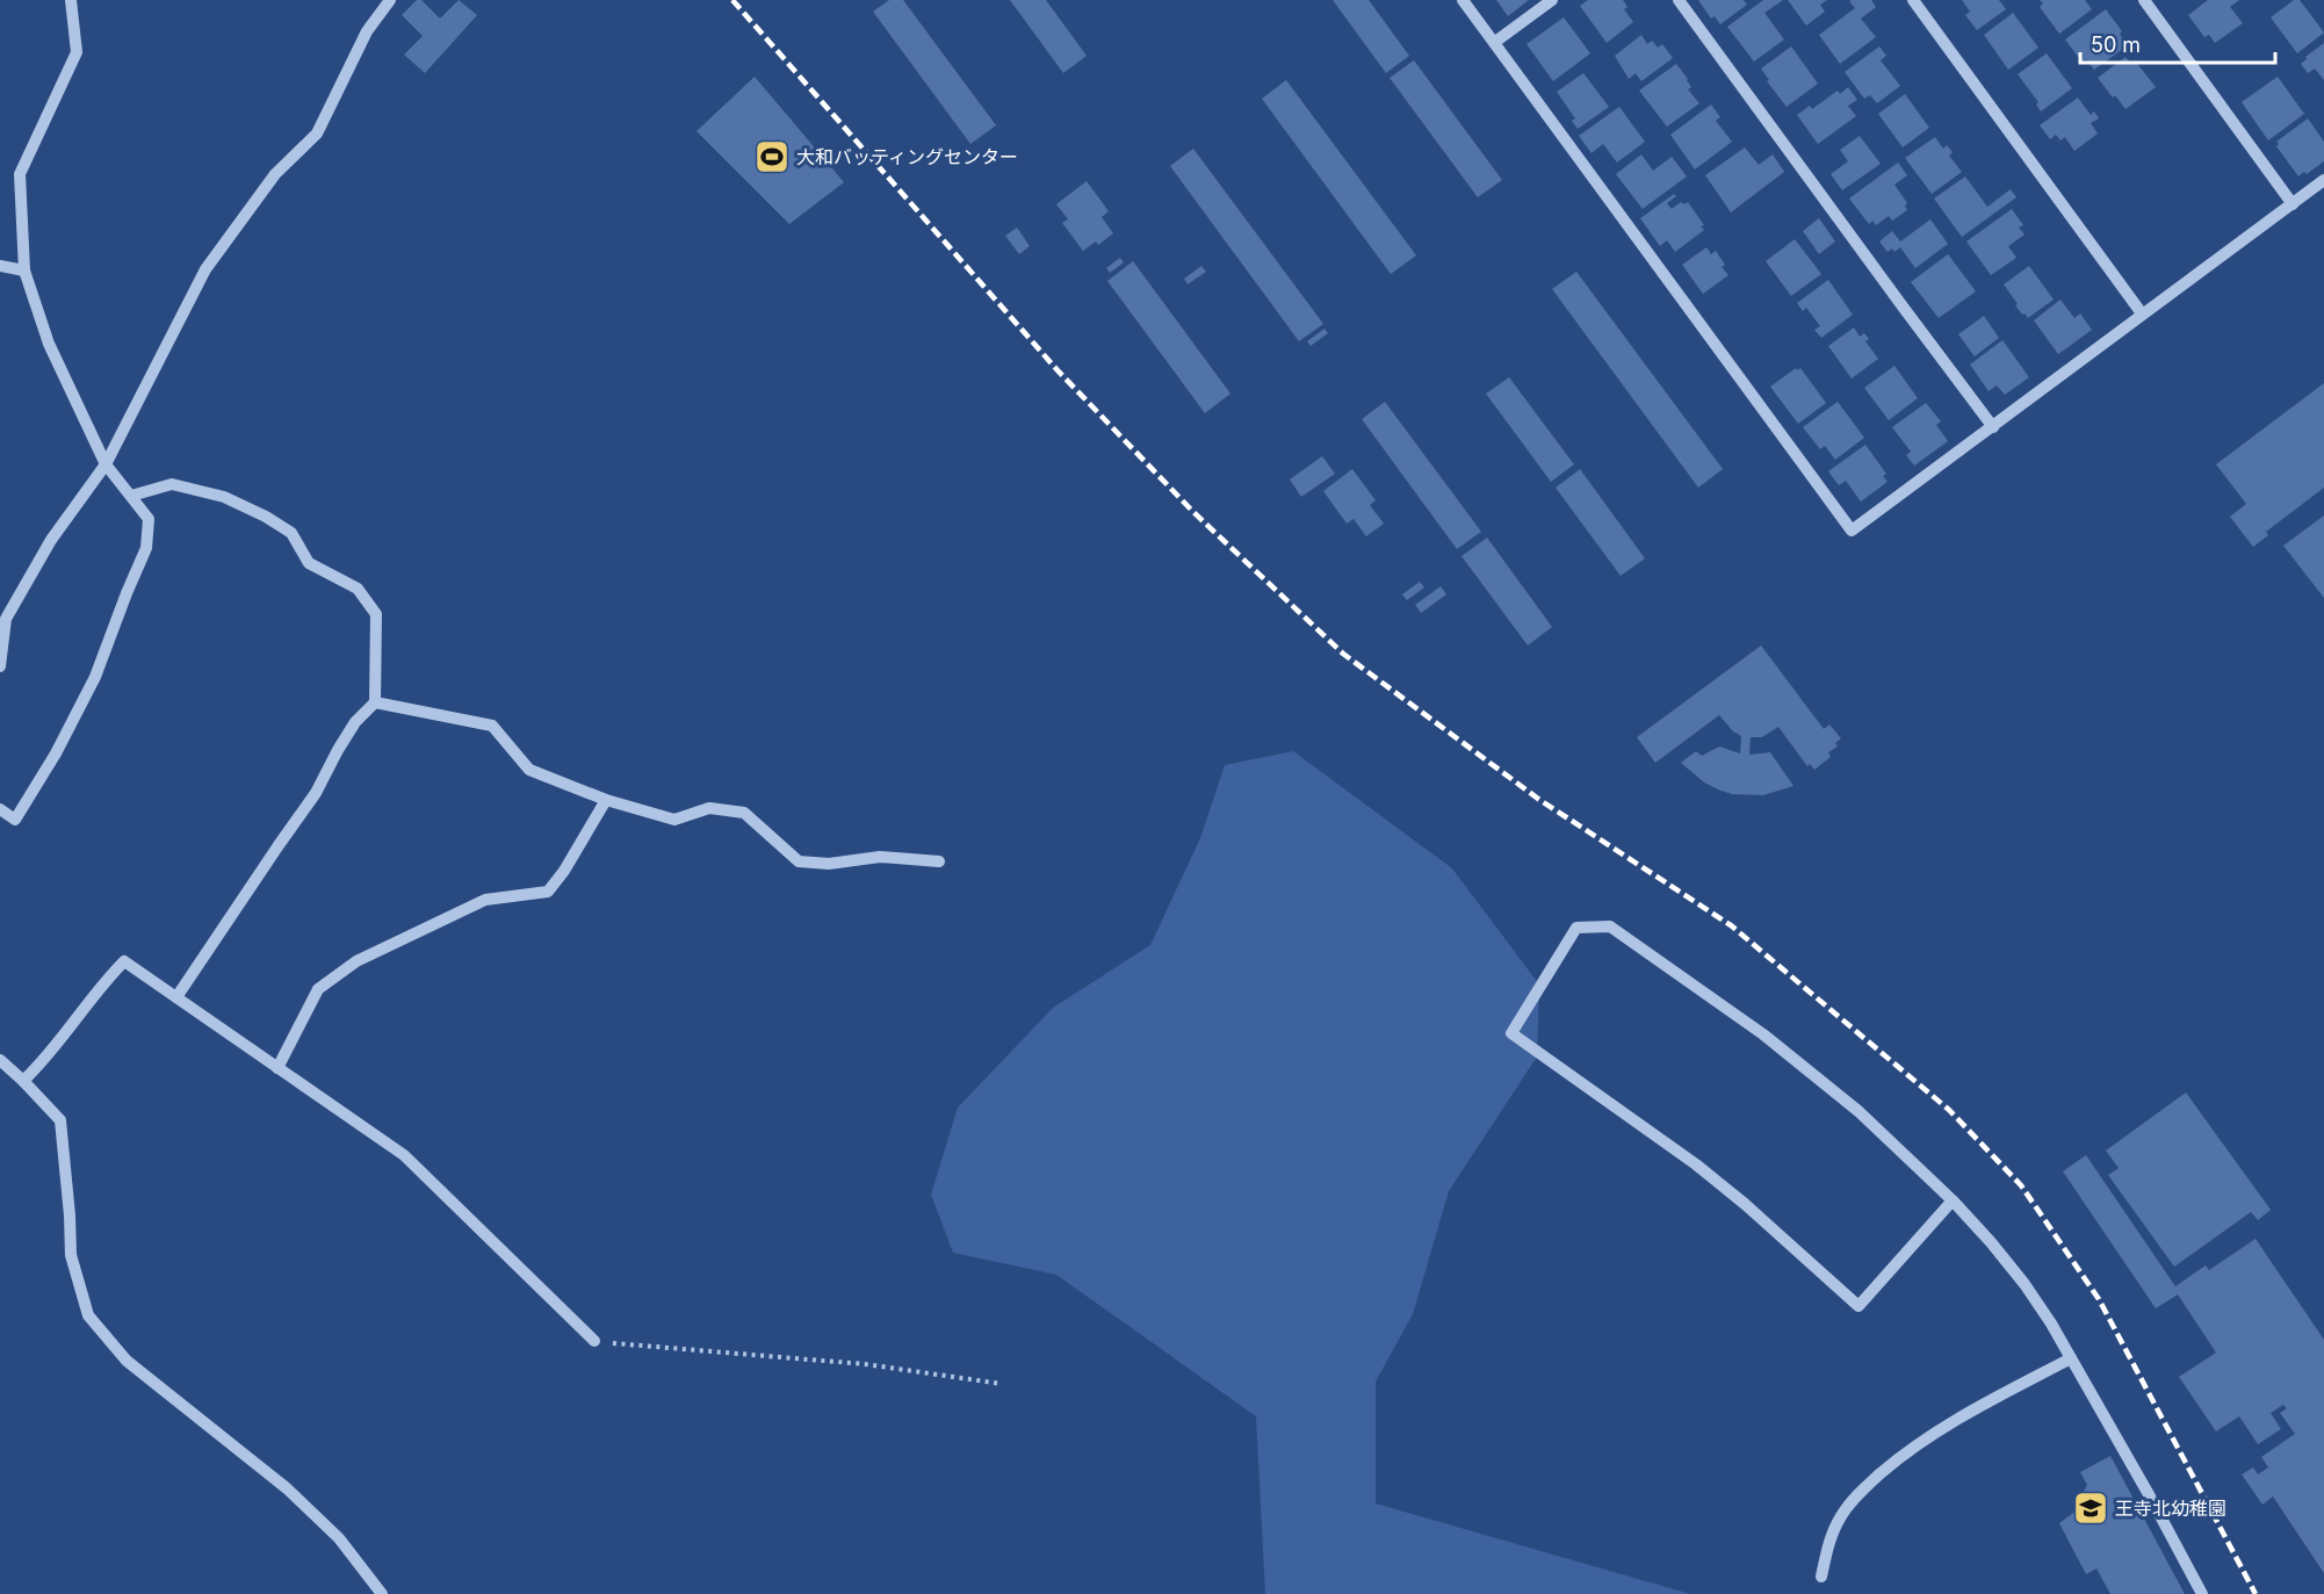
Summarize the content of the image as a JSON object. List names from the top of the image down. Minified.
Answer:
{"places":{"sports":["大和バッティングセンター"],"school or university":["王寺北幼稚園"]},"scale_bar":"50 m"}
